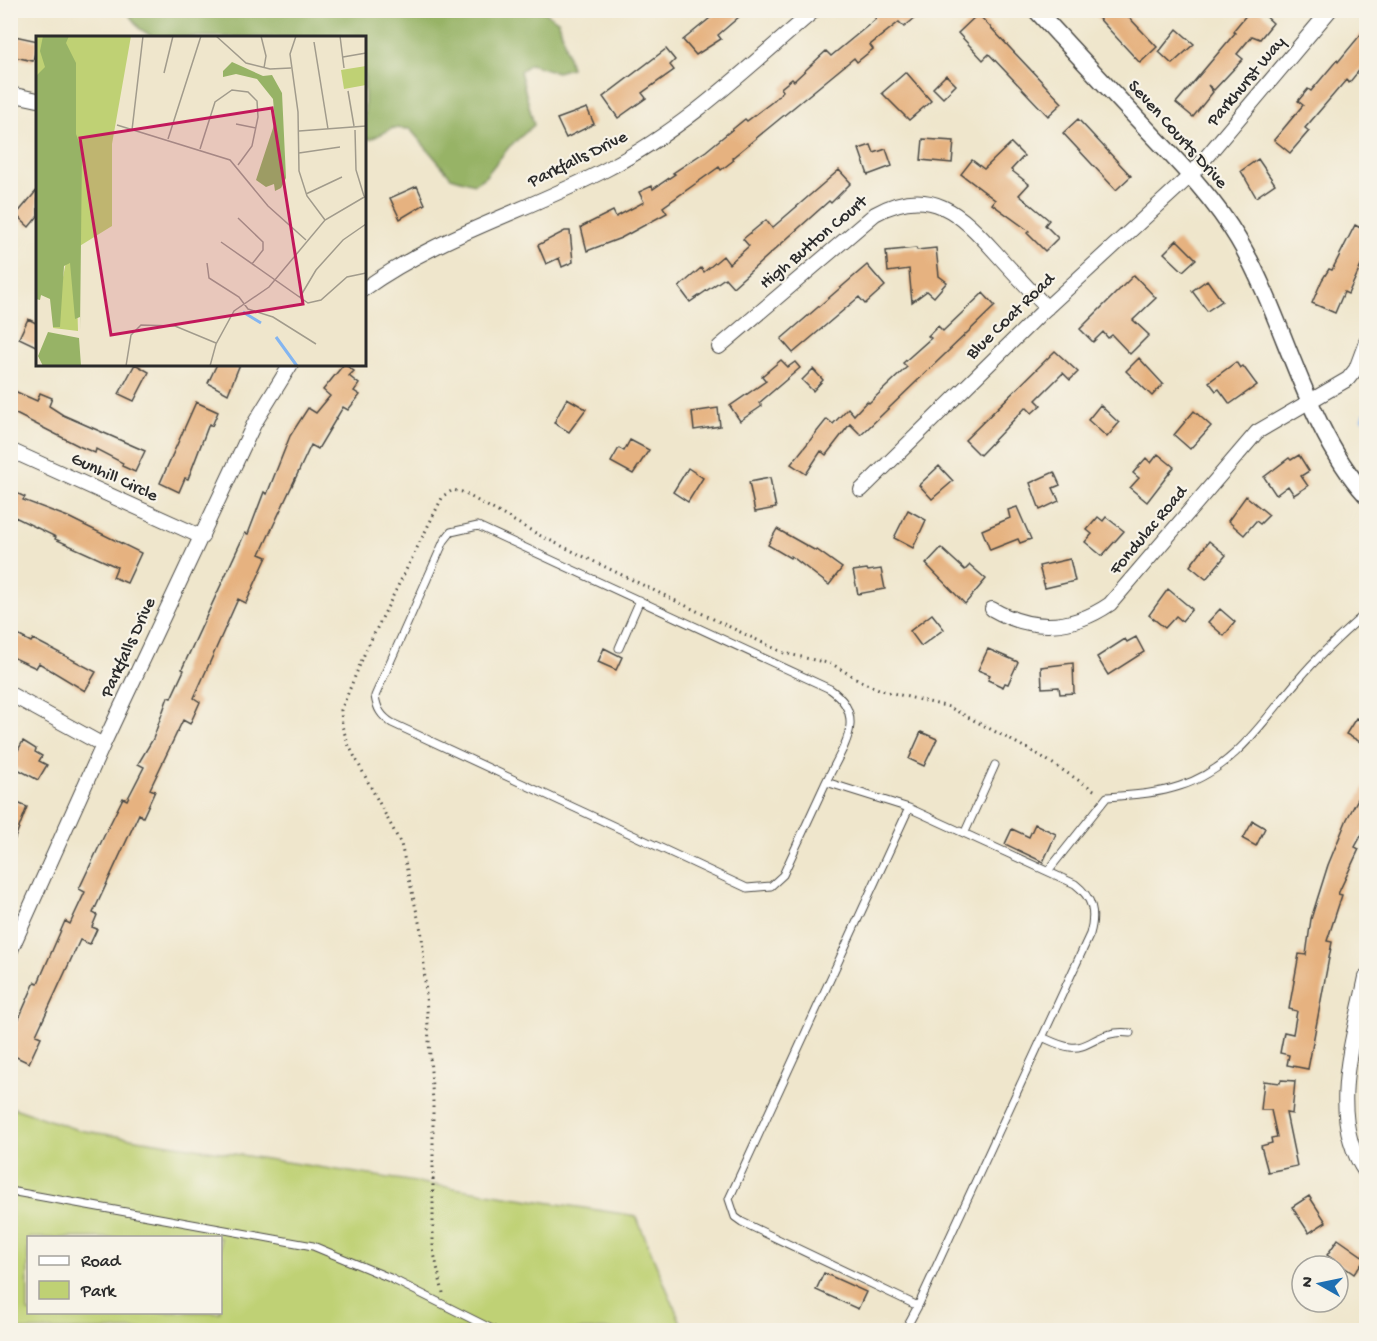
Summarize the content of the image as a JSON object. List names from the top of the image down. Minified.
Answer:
{"streets":{"street":["Parkhurst Way","Seven Courts Drive","Parkfalls Drive","High Button Court","Blue Coat Road","Gunhill Circle","Fondulac Road"]},"crossings":[["Parkhurst Way","Seven Courts Drive"],["Parkhurst Way","Blue Coat Road"],["Seven Courts Drive","Blue Coat Road"],["Seven Courts Drive","Fondulac Road"],["Parkfalls Drive","Gunhill Circle"],["High Button Court","Blue Coat Road"]],"legend":["Road","Park"],"north":"left"}
